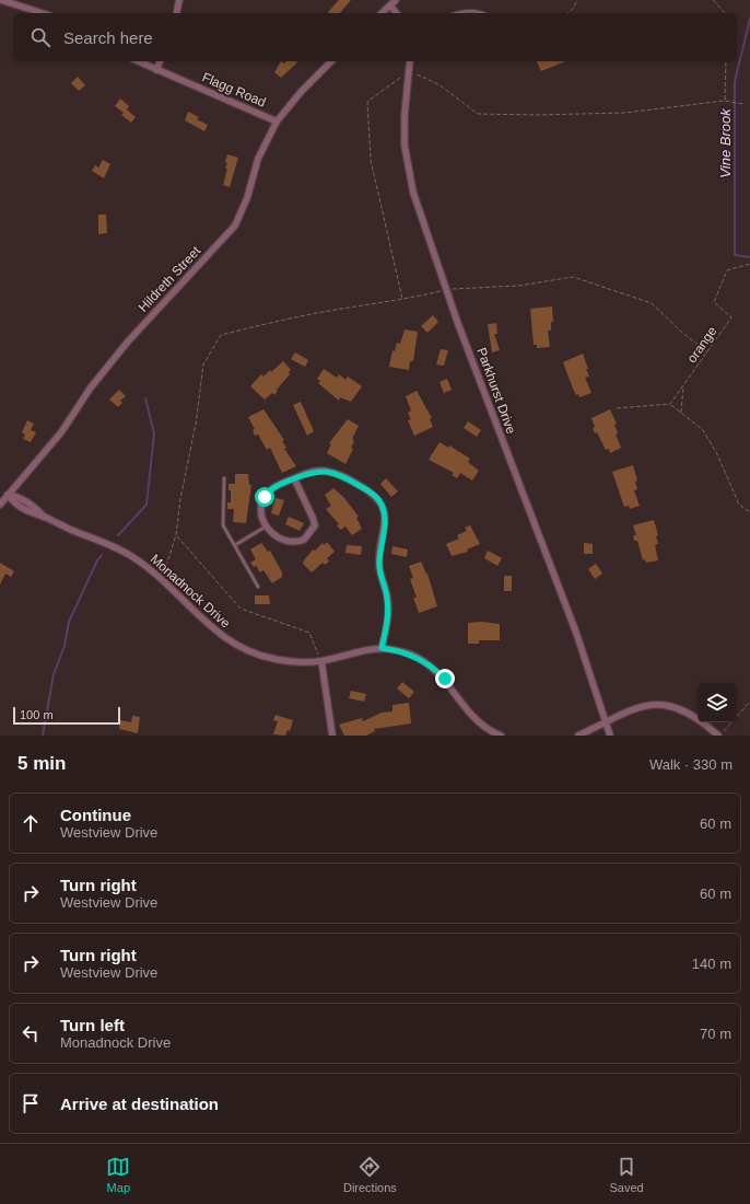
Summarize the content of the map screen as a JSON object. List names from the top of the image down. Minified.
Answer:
{"streets":{"street":["Flagg Road","Hildreth Street","Parkhurst Drive","Monadnock Drive"],"path":["orange"]},"crossings":[["Flagg Road","Hildreth Street"],["Hildreth Street","Monadnock Drive"]],"water":["Vine Brook"],"scale_bar":"100 m","page":{"search":"Search here","scale":"100 m","heading":["5 min","Walk · 330 m"],"list":[["Continue","Westview Drive","60 m"],["Turn right","Westview Drive","60 m"],["Turn right","Westview Drive","140 m"],["Turn left","Monadnock Drive","70 m"],"Arrive at destination"],"nav":["Map","Directions","Saved"]}}
